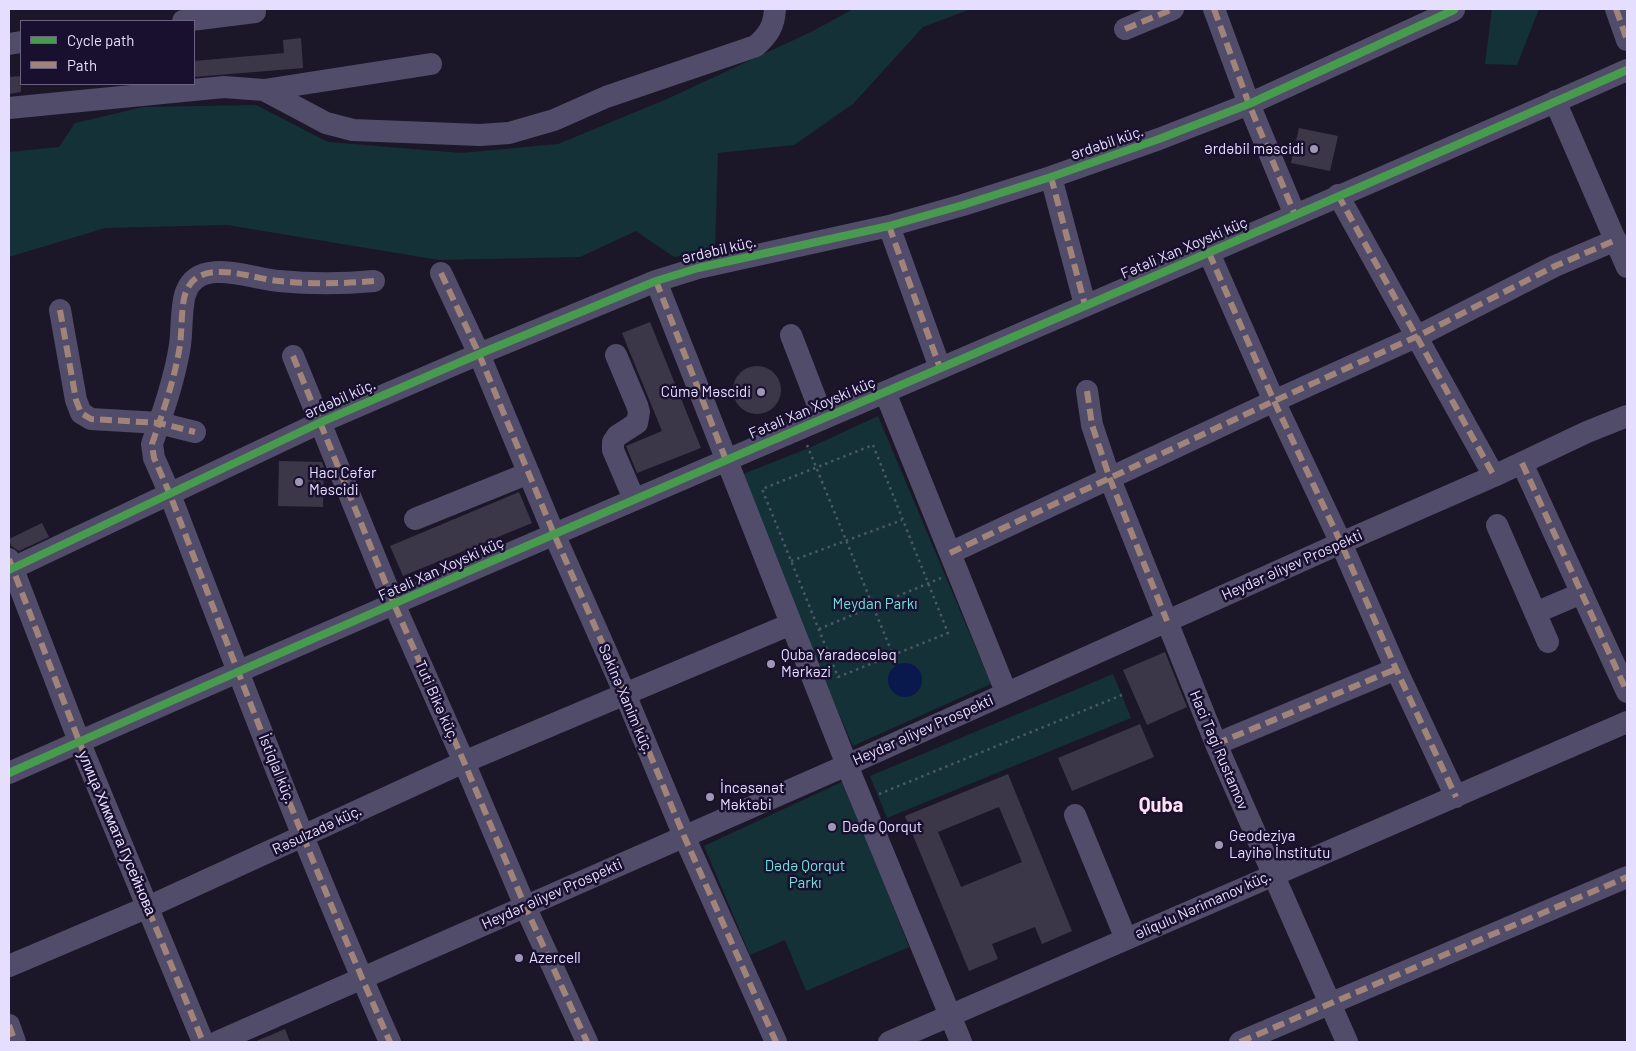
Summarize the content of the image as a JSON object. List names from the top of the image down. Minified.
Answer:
{"streets":{"street":["Ərdəbil küç.","Fətəli Xan Xoyski küç","Heydər Əliyev Prospekti","Səkinə Xanim küç.","Tuti Bikə küç.","Haci Tagi Rustamov","İstiqlal küç.","Rəsulzadə küç.","улица Хикмата Гусейнова","Əliqulu Nərimanov küç."]},"crossings":[["Ərdəbil küç.","Səkinə Xanim küç."],["Ərdəbil küç.","Tuti Bikə küç."],["Ərdəbil küç.","İstiqlal küç."],["Ərdəbil küç.","улица Хикмата Гусейнова"],["Fətəli Xan Xoyski küç","Səkinə Xanim küç."],["Fətəli Xan Xoyski küç","Tuti Bikə küç."],["Fətəli Xan Xoyski küç","İstiqlal küç."],["Fətəli Xan Xoyski küç","улица Хикмата Гусейнова"],["Heydər Əliyev Prospekti","Səkinə Xanim küç."],["Heydər Əliyev Prospekti","Tuti Bikə küç."],["Heydər Əliyev Prospekti","Haci Tagi Rustamov"],["Heydər Əliyev Prospekti","İstiqlal küç."],["Səkinə Xanim küç.","Rəsulzadə küç."],["Tuti Bikə küç.","Rəsulzadə küç."],["Haci Tagi Rustamov","Əliqulu Nərimanov küç."],["İstiqlal küç.","Rəsulzadə küç."],["Rəsulzadə küç.","улица Хикмата Гусейнова"]],"districts":["Quba"],"parks":["Meydan Parkı","Dədə Qorqut Parkı"],"places":["Ərdəbil məscidi","Cümə Məscidi","Hacı Cəfər Məscidi","Quba Yaradəcələq Mərkəzi","İncəsənət Məktəbi","Dədə Qorqut","Geodeziya Layihə İnstitutu","Azercell"],"legend":["Cycle path","Path"]}
